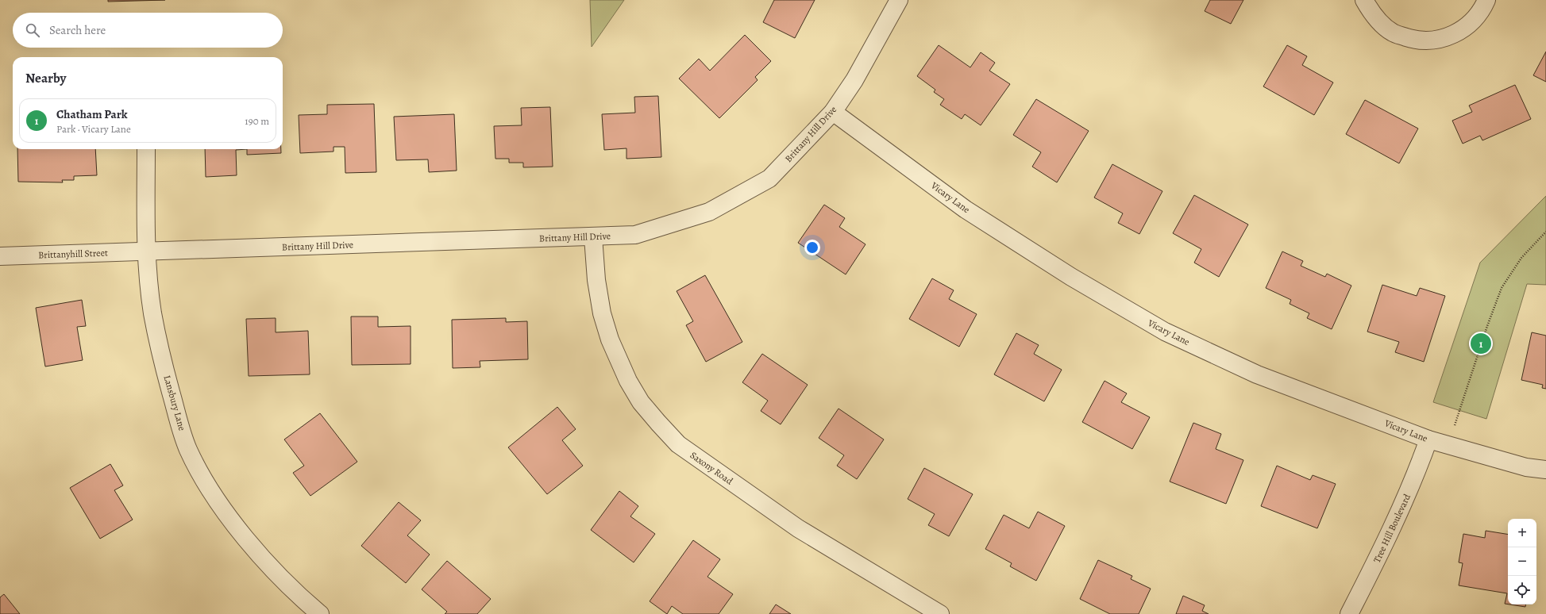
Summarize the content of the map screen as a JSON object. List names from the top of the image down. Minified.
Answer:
{"streets":{"street":["Brittany Hill Drive","Vicary Lane","Brittanyhill Street","Lansbury Lane","Saxony Road","Tree Hill Boulevard"]},"crossings":[["Brittany Hill Drive","Vicary Lane"],["Brittany Hill Drive","Brittanyhill Street"],["Brittany Hill Drive","Lansbury Lane"],["Brittany Hill Drive","Saxony Road"],["Vicary Lane","Tree Hill Boulevard"],["Brittanyhill Street","Lansbury Lane"]],"page":{"search":"Search here","heading":"Nearby","list":[{"mark":"1","name":"Chatham Park","note":"Park · Vicary Lane","value":"190 m"}],"pins":"1","map_buttons":["+","−"]}}
